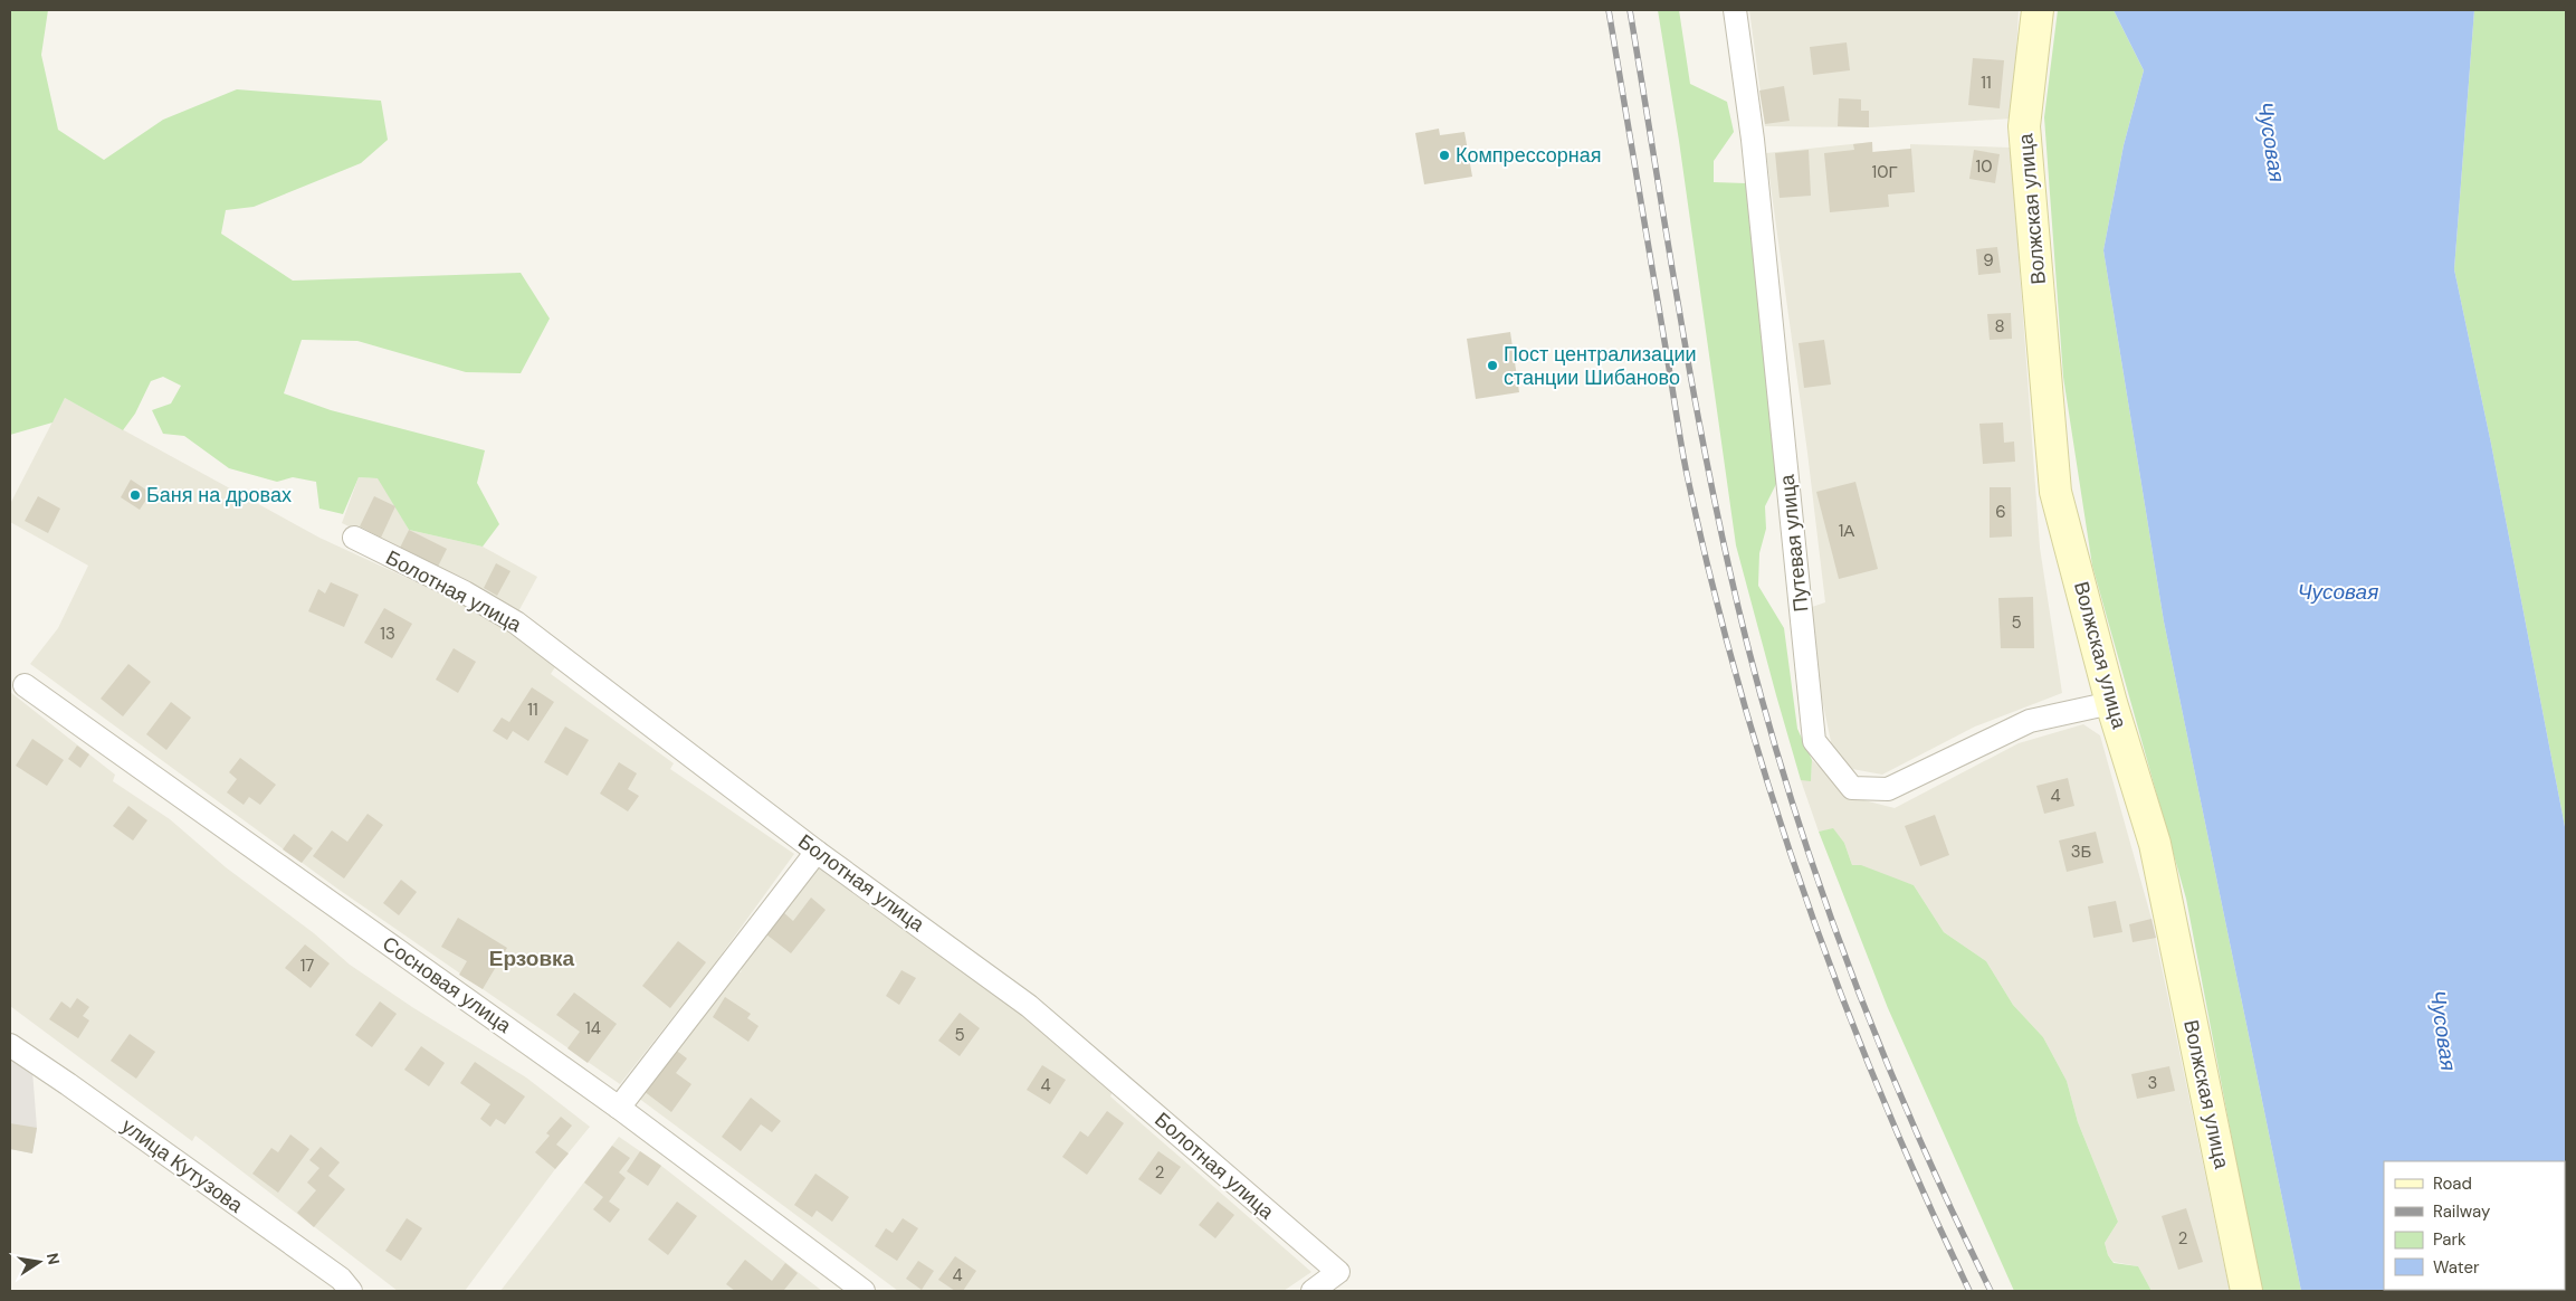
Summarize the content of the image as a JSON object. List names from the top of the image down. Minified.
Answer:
{"streets":{"street":["Волжская улица","Путевая улица","Болотная улица","Сосновая улица","улица Кутузова"]},"crossings":[["Волжская улица","Путевая улица"]],"districts":["Ерзовка"],"water":["Чусовая"],"places":["Компрессорная","Пост централизации станции Шибаново","Баня на дровах"],"house_numbers":["11","10","10Г","9","8","6","1А","5","13","11","4","3Б","17","14","5","3","4","2","2","4"],"legend":["Road","Railway","Park","Water"],"north":"right"}
